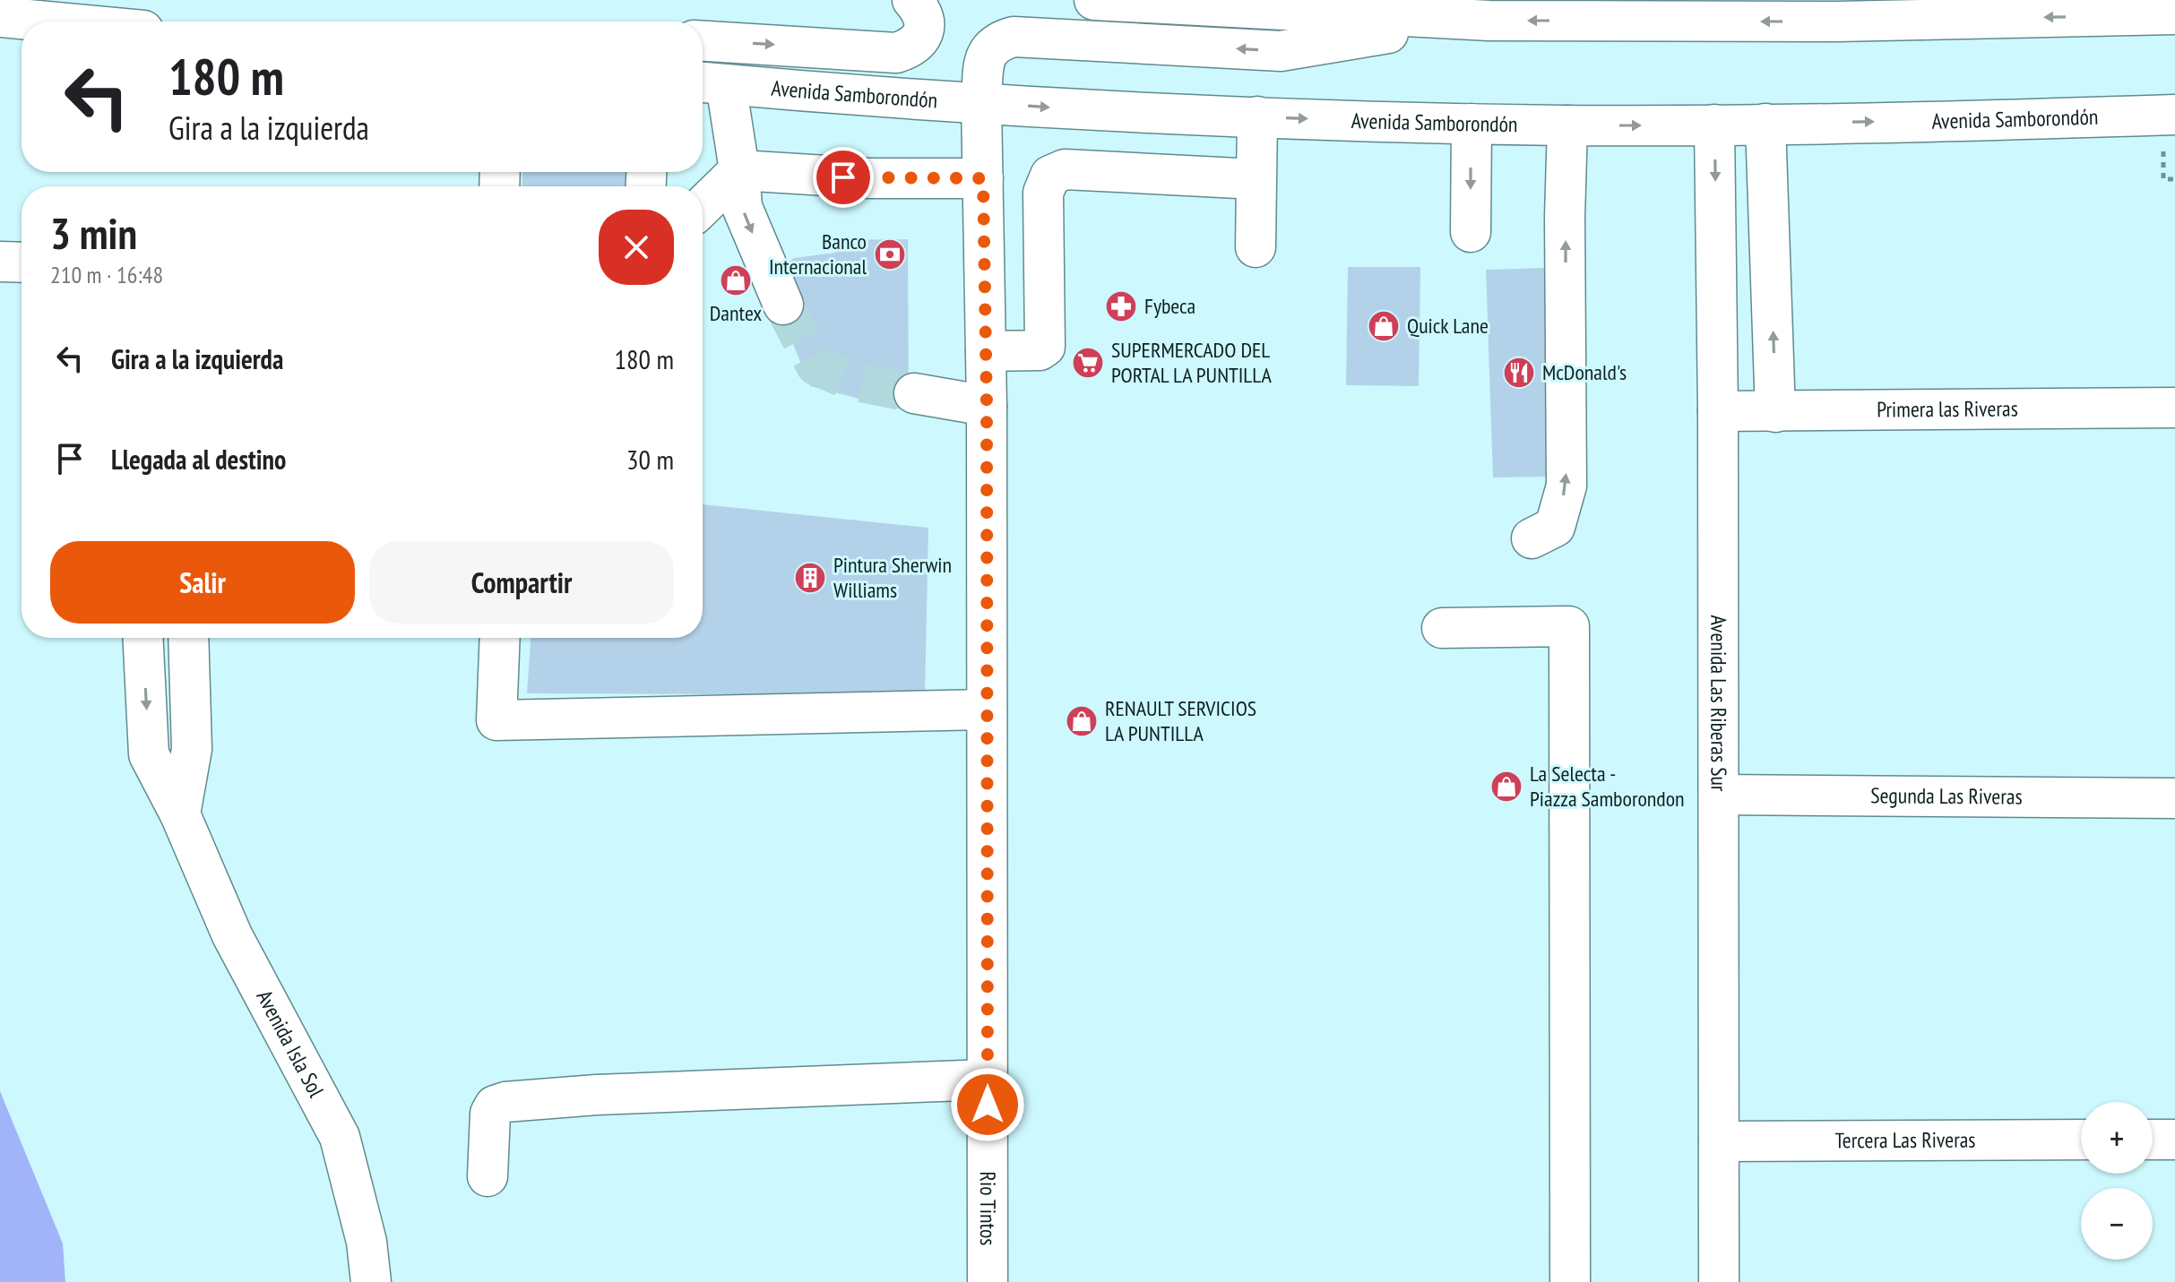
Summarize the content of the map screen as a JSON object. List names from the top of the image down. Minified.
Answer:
{"streets":{"main road":["Avenida Samborondón","Primera las Riveras","Avenida Las Riberas Sur","Segunda Las Riveras","Avenida Isla Sol","Tercera Las Riveras","Rio Tintos"]},"crossings":[["Avenida Samborondón","Avenida Las Riberas Sur"],["Avenida Samborondón","Rio Tintos"],["Primera las Riveras","Avenida Las Riberas Sur"],["Avenida Las Riberas Sur","Segunda Las Riveras"],["Avenida Las Riberas Sur","Tercera Las Riveras"]],"places":{"bank":["Banco Internacional"],"shop":["Dantex","Quick Lane","RENAULT SERVICIOS LA PUNTILLA","La Selecta - Piazza Samborondon"],"pharmacy":["Fybeca"],"supermarket":["SUPERMERCADO DEL PORTAL LA PUNTILLA"],"restaurant":["McDonald's"],"building":["Pintura Sherwin Williams"]},"page":{"turn":["180 m","Gira a la izquierda"],"heading":["3 min","210 m · 16:48"],"list":[{"name":"Gira a la izquierda","value":"180 m"},{"name":"Llegada al destino","value":"30 m"}],"buttons":["Salir","Compartir"],"map_buttons":["+","−"]}}
